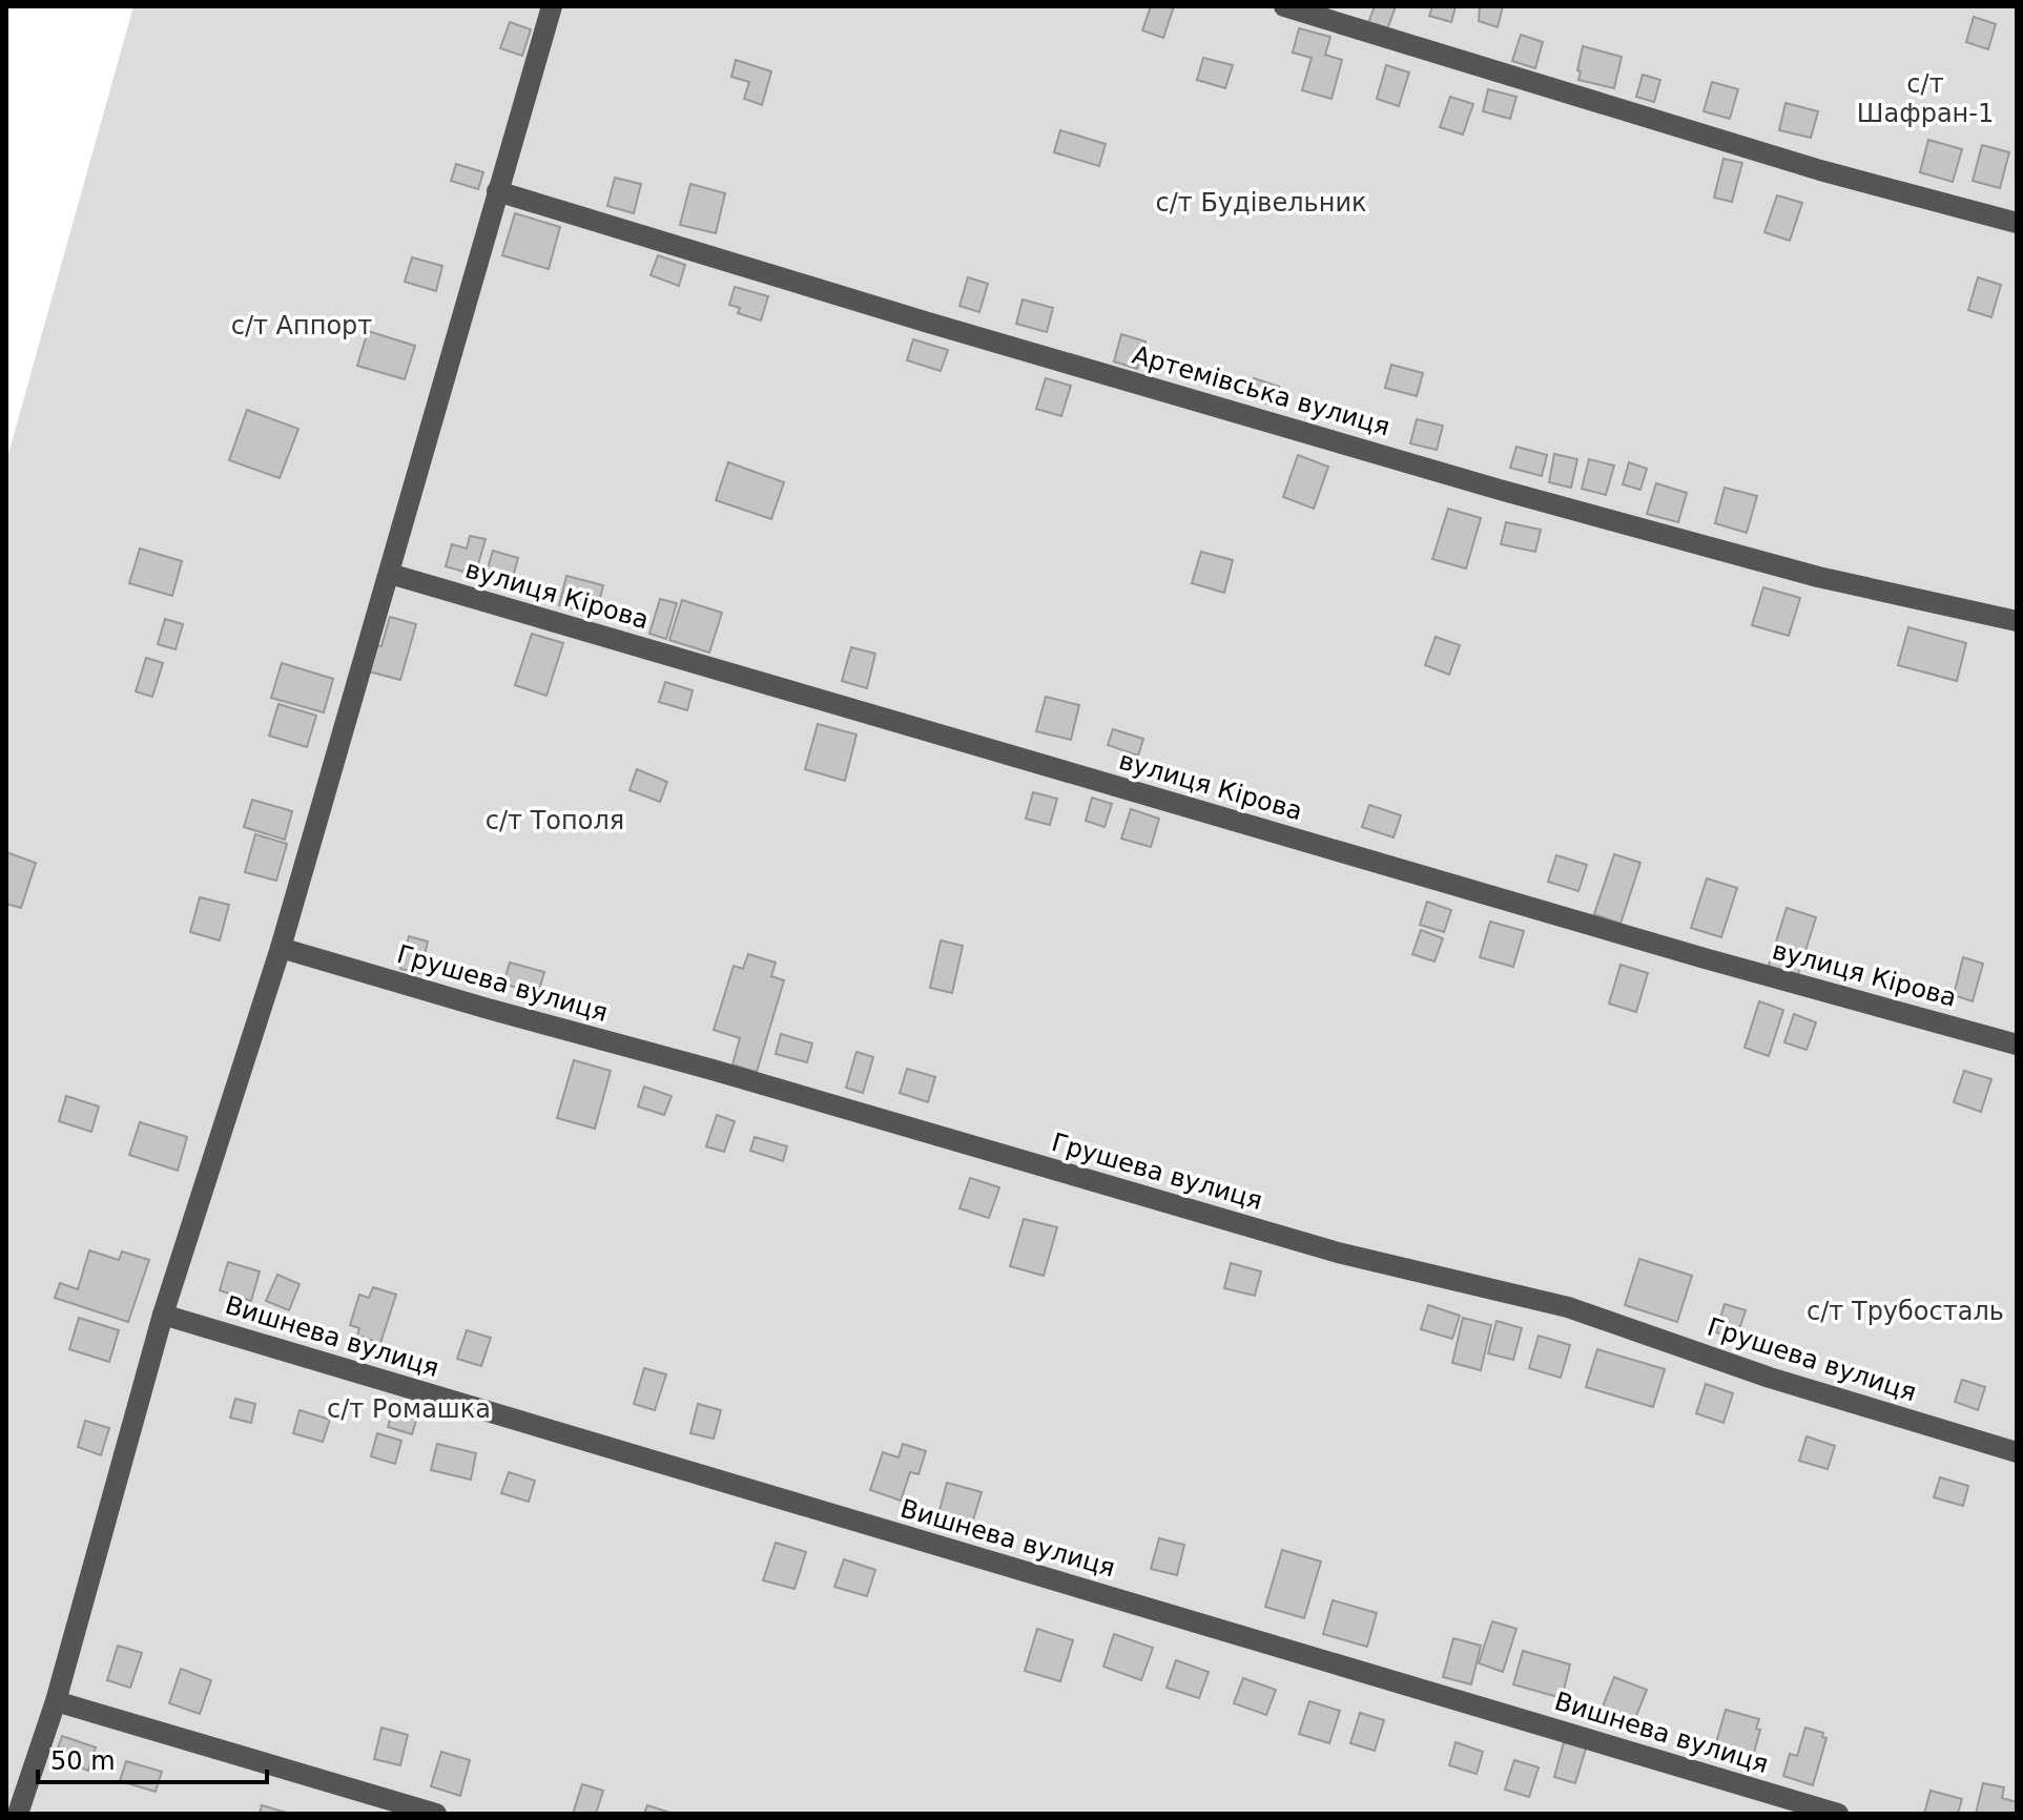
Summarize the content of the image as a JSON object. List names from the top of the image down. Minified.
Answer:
{"streets":{"street":["Артемівська вулиця","вулиця Кірова","Грушева вулиця","Вишнева вулиця"]},"parks":["с/т Шафран-1","с/т Будівельник","с/т Аппорт","с/т Тополя","с/т Трубосталь","с/т Ромашка"],"scale_bar":"50 m"}
